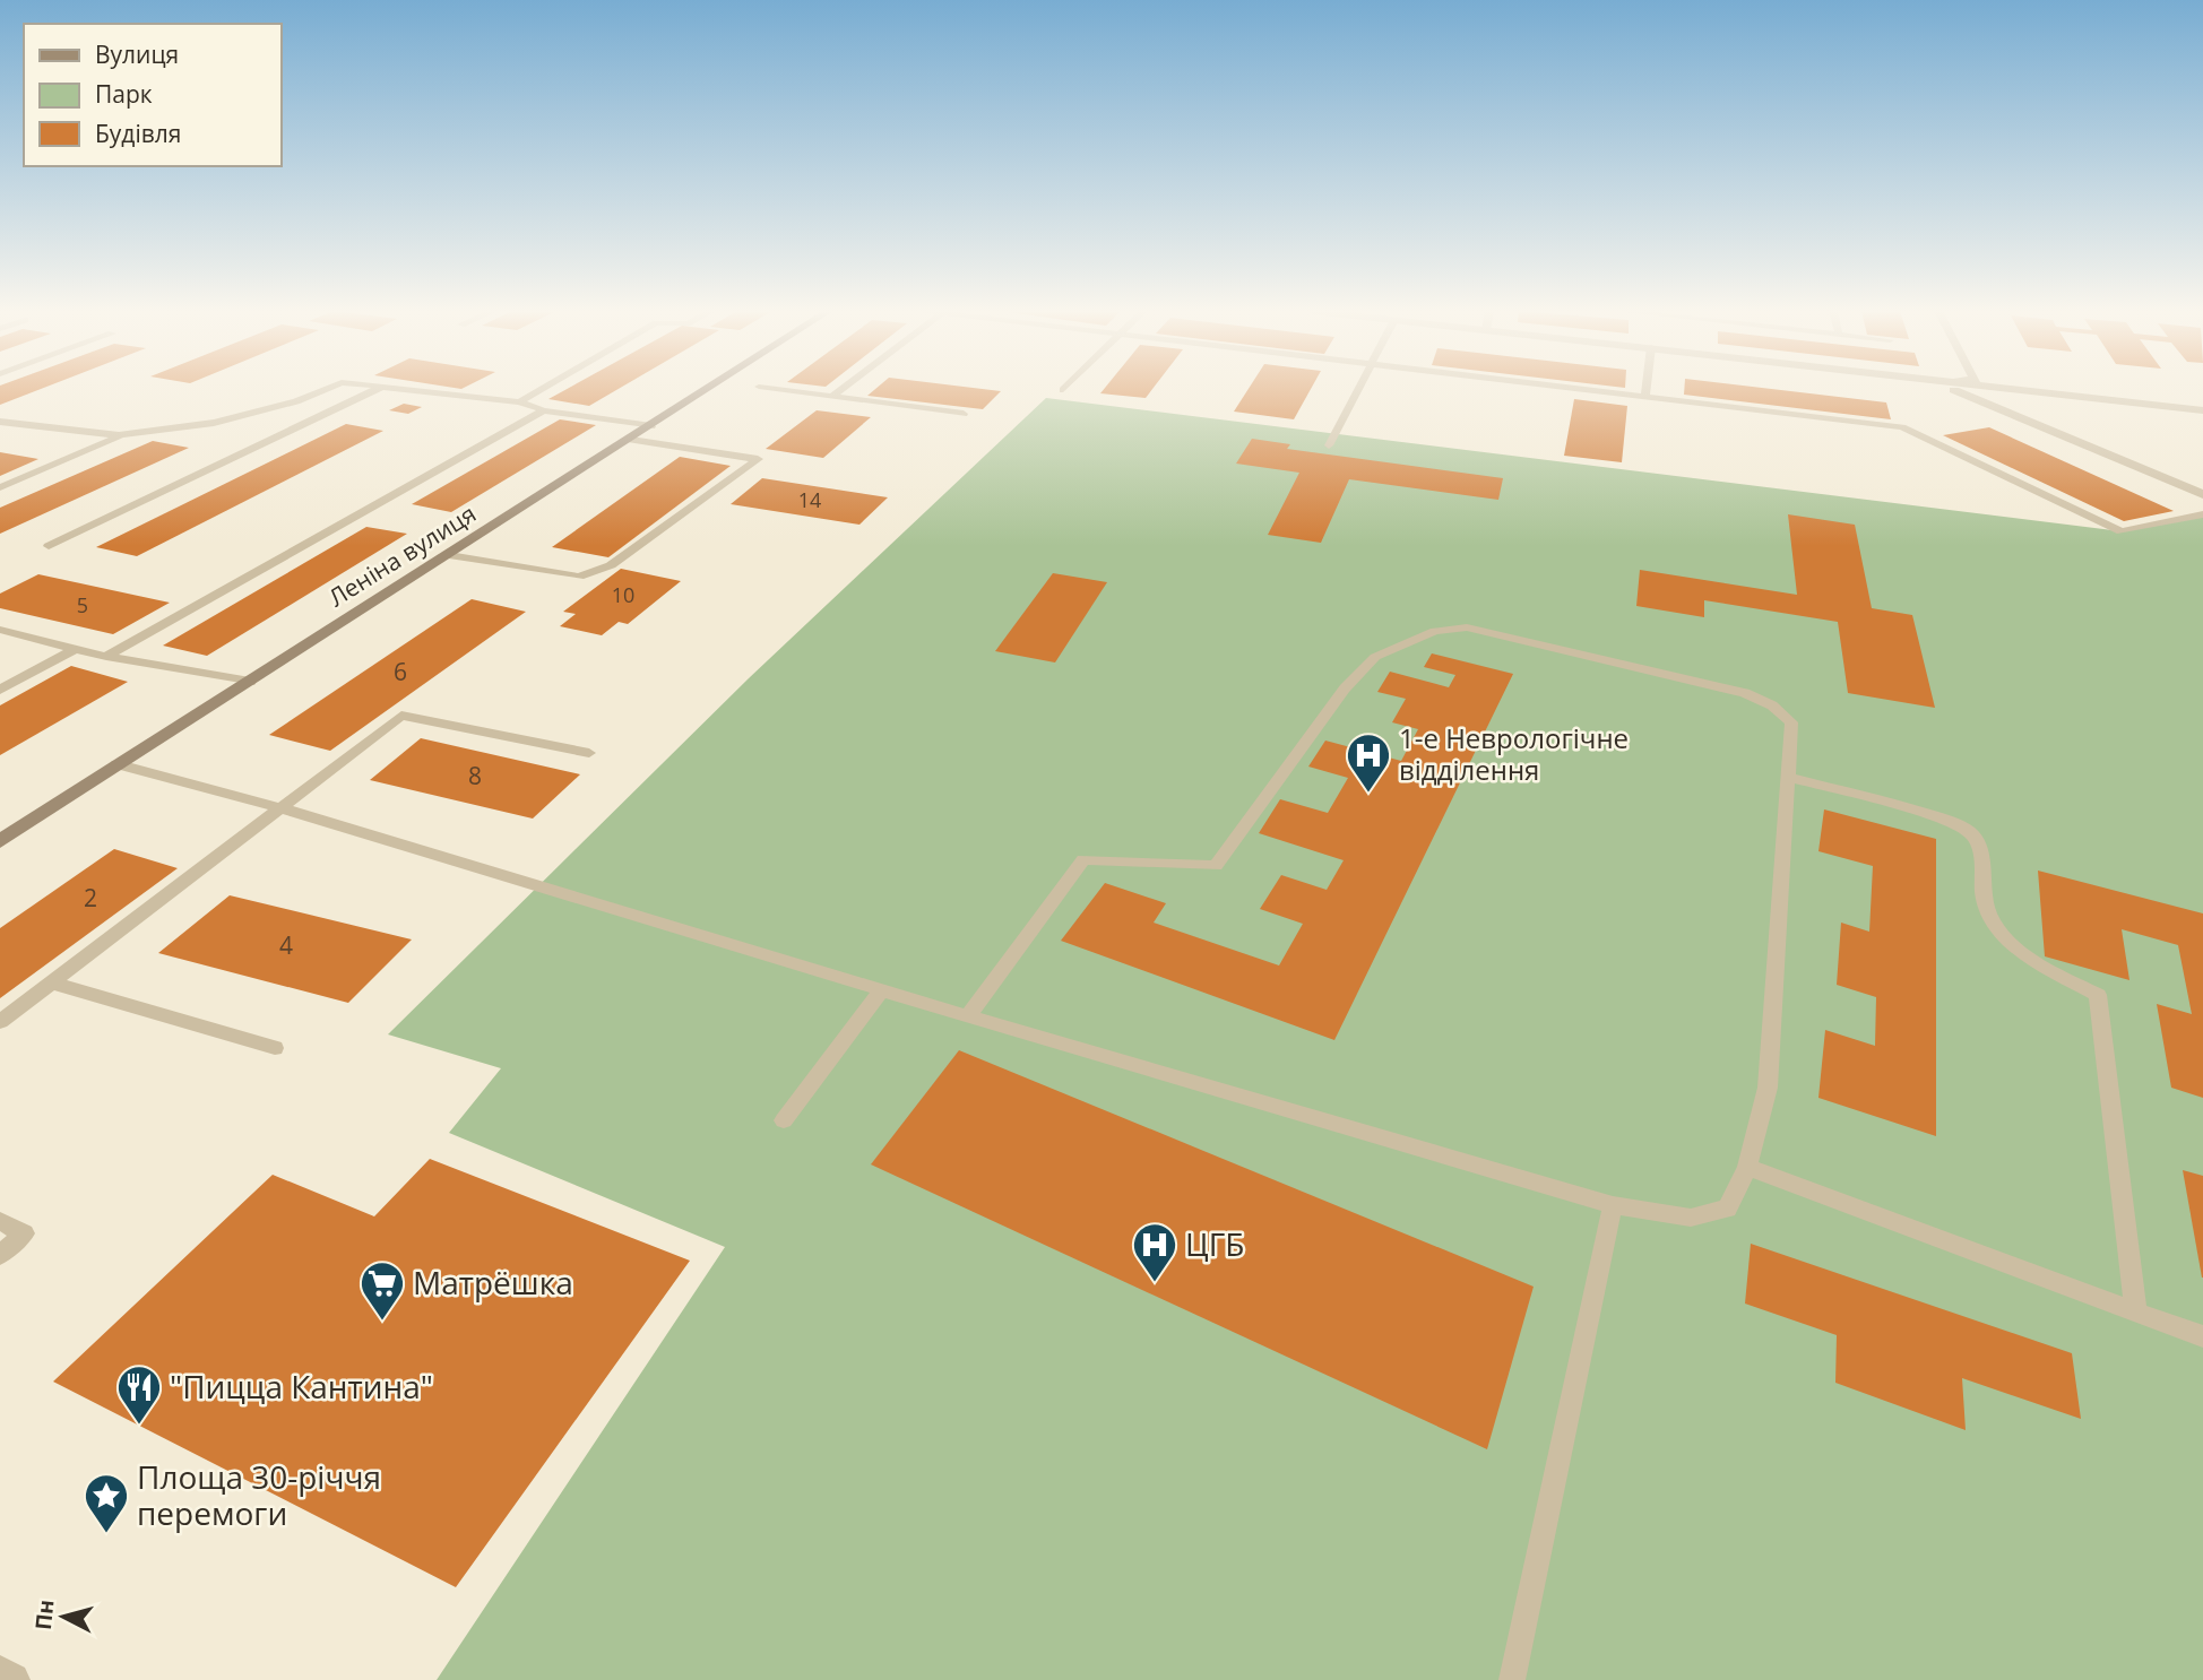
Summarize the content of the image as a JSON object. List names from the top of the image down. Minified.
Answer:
{"streets":{"street":["Леніна вулиця"]},"places":{"hospital":["1-е Неврологічне відділення","ЦГБ"],"supermarket":["Матрёшка"],"restaurant":["\"Пицца Кантина\""],"place":["Площа 30-річчя перемоги"]},"house_numbers":["14","10","5","6","8","2","4"],"legend":["Вулиця","Парк","Будівля"],"north":"left"}
